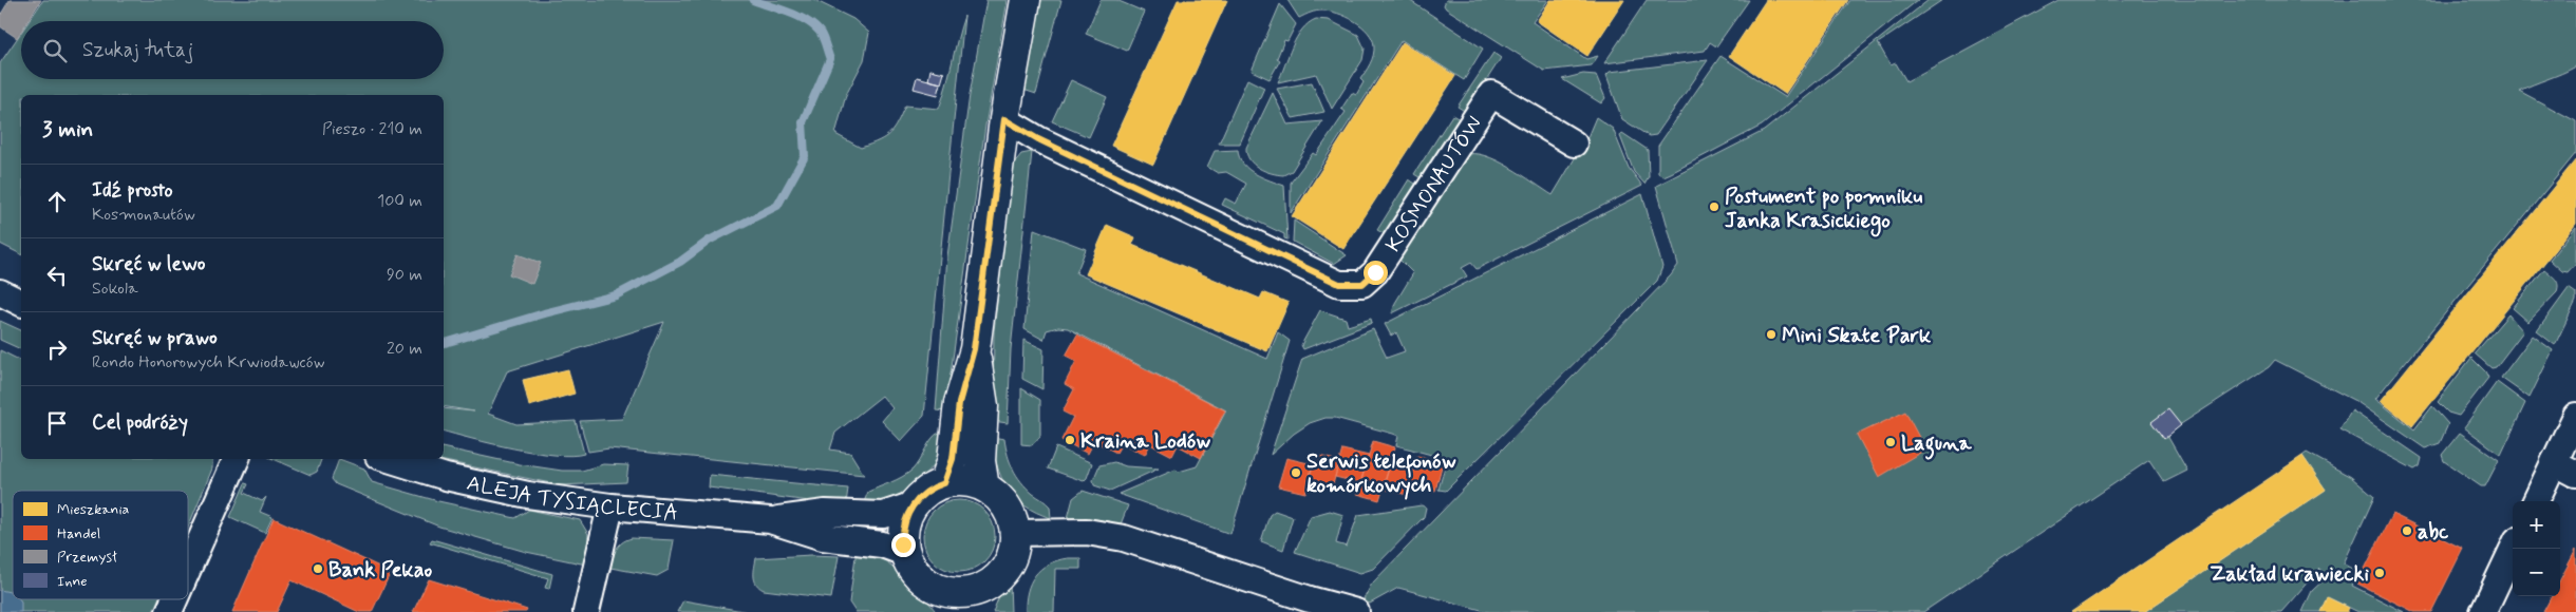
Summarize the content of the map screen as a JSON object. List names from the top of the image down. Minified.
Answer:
{"streets":{"street":["KOSMONAUTÓW","ALEJA TYSIĄCLECIA"]},"places":["Postument po pomniku Janka Krasickiego","Mini Skate Park","Kraina Lodów","Laguna","Serwis telefonów komórkowych","abc","Bank Pekao","Zakład krawiecki"],"legend":["Mieszkania","Handel","Przemysł","Inne"],"page":{"search":"Szukaj tutaj","heading":["3 min","Pieszo · 210 m"],"list":[["Idź prosto","Kosmonautów","100 m"],["Skręć w lewo","Sokola","90 m"],["Skręć w prawo","Rondo Honorowych Krwiodawców","20 m"],"Cel podróży"],"map_buttons":["+","−"]}}
